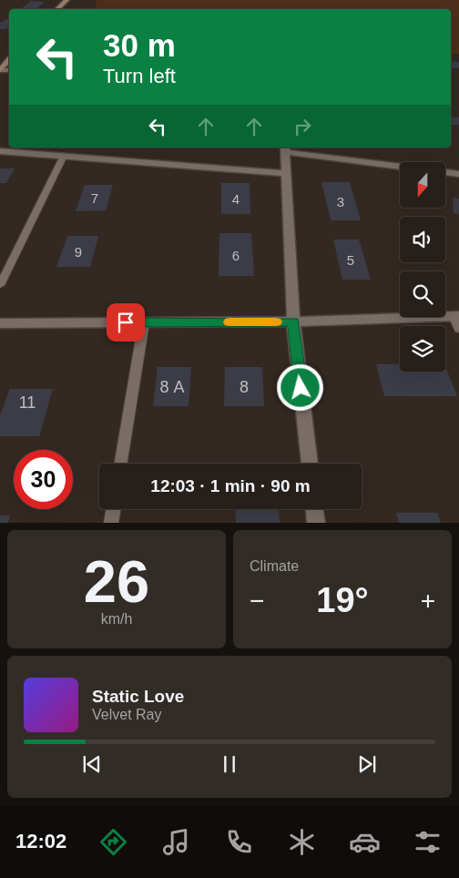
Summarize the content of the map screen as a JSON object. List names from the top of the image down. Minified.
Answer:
{"house_numbers":["7","4","3","9","6","5","8 А","8","11"],"north":"bottom","page":{"turn":["30 m","Turn left"],"limit":"30","trip":"12:03 · 1 min · 90 m","tile":[["26","km/h"],"Climate"],"heat":["−","19°","+"],"song":["Static Love","Velvet Ray"],"tabs":"12:02"}}
